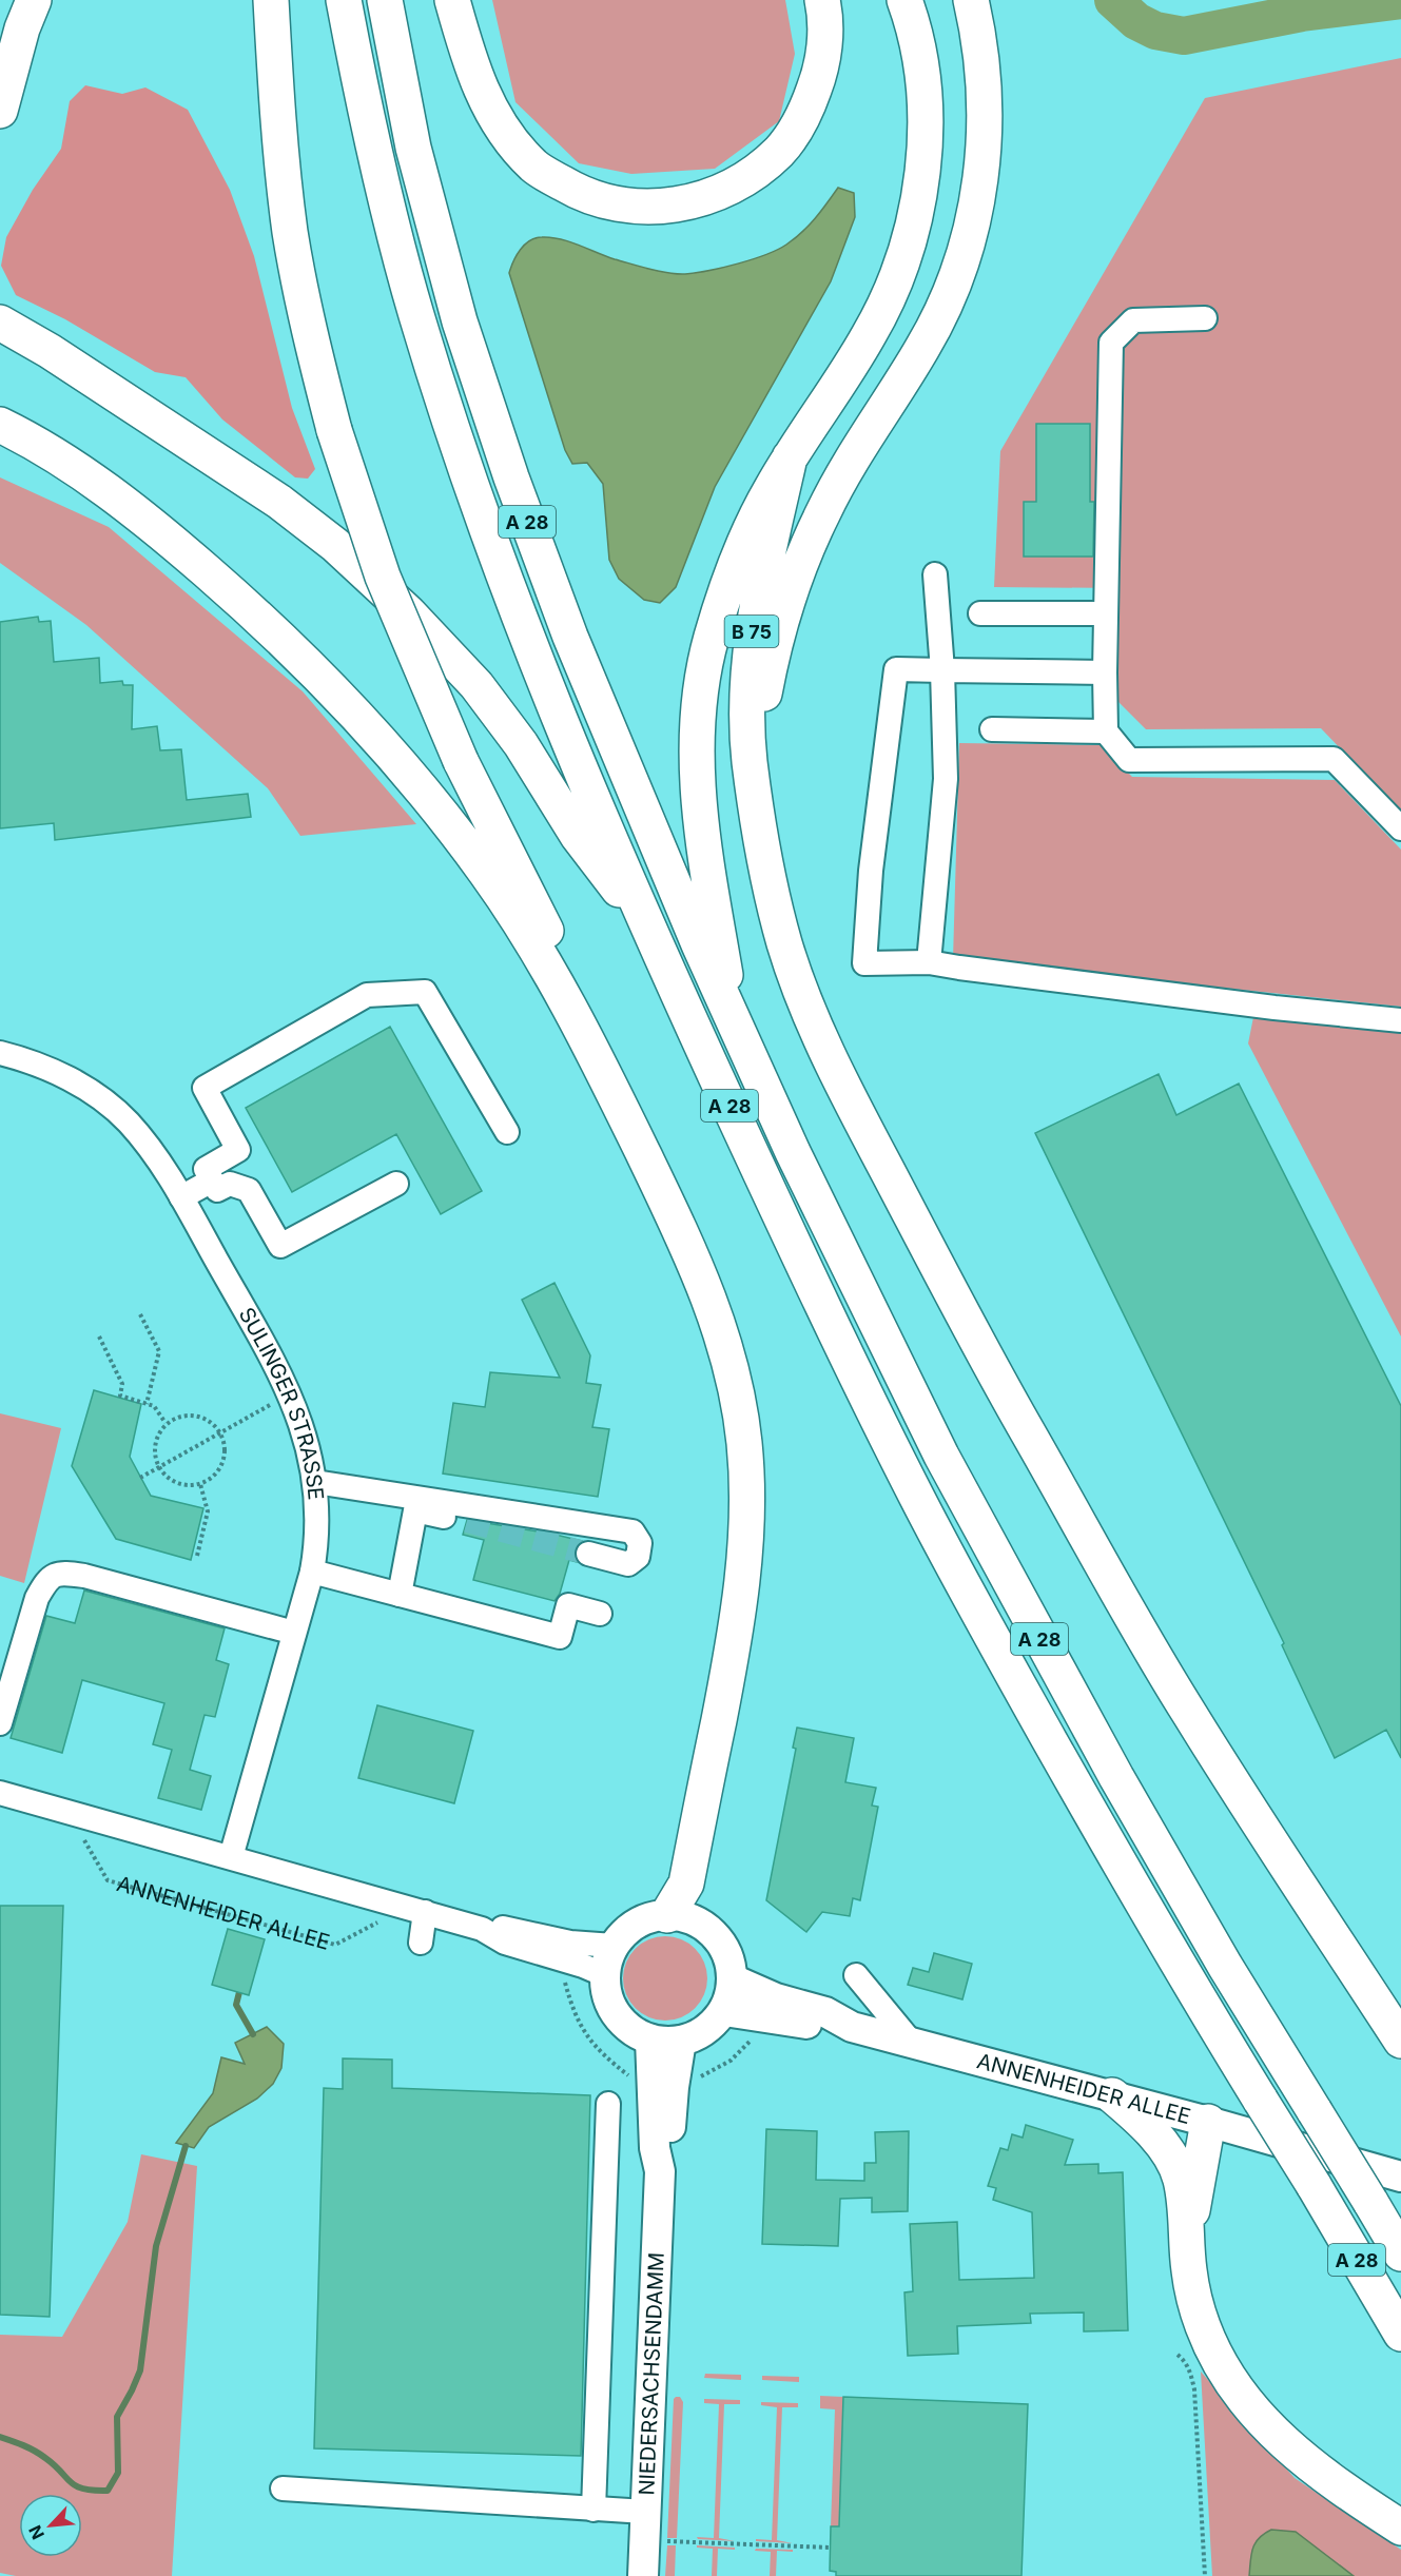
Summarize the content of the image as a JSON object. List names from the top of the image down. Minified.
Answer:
{"streets":{"highway":["A 28","B 75"],"main road":["ANNENHEIDER ALLEE","NIEDERSACHSENDAMM"],"street":["SULINGER STRASSE"]},"crossings":[["A 28","ANNENHEIDER ALLEE"],["ANNENHEIDER ALLEE","NIEDERSACHSENDAMM"]],"north":"bottom left"}
